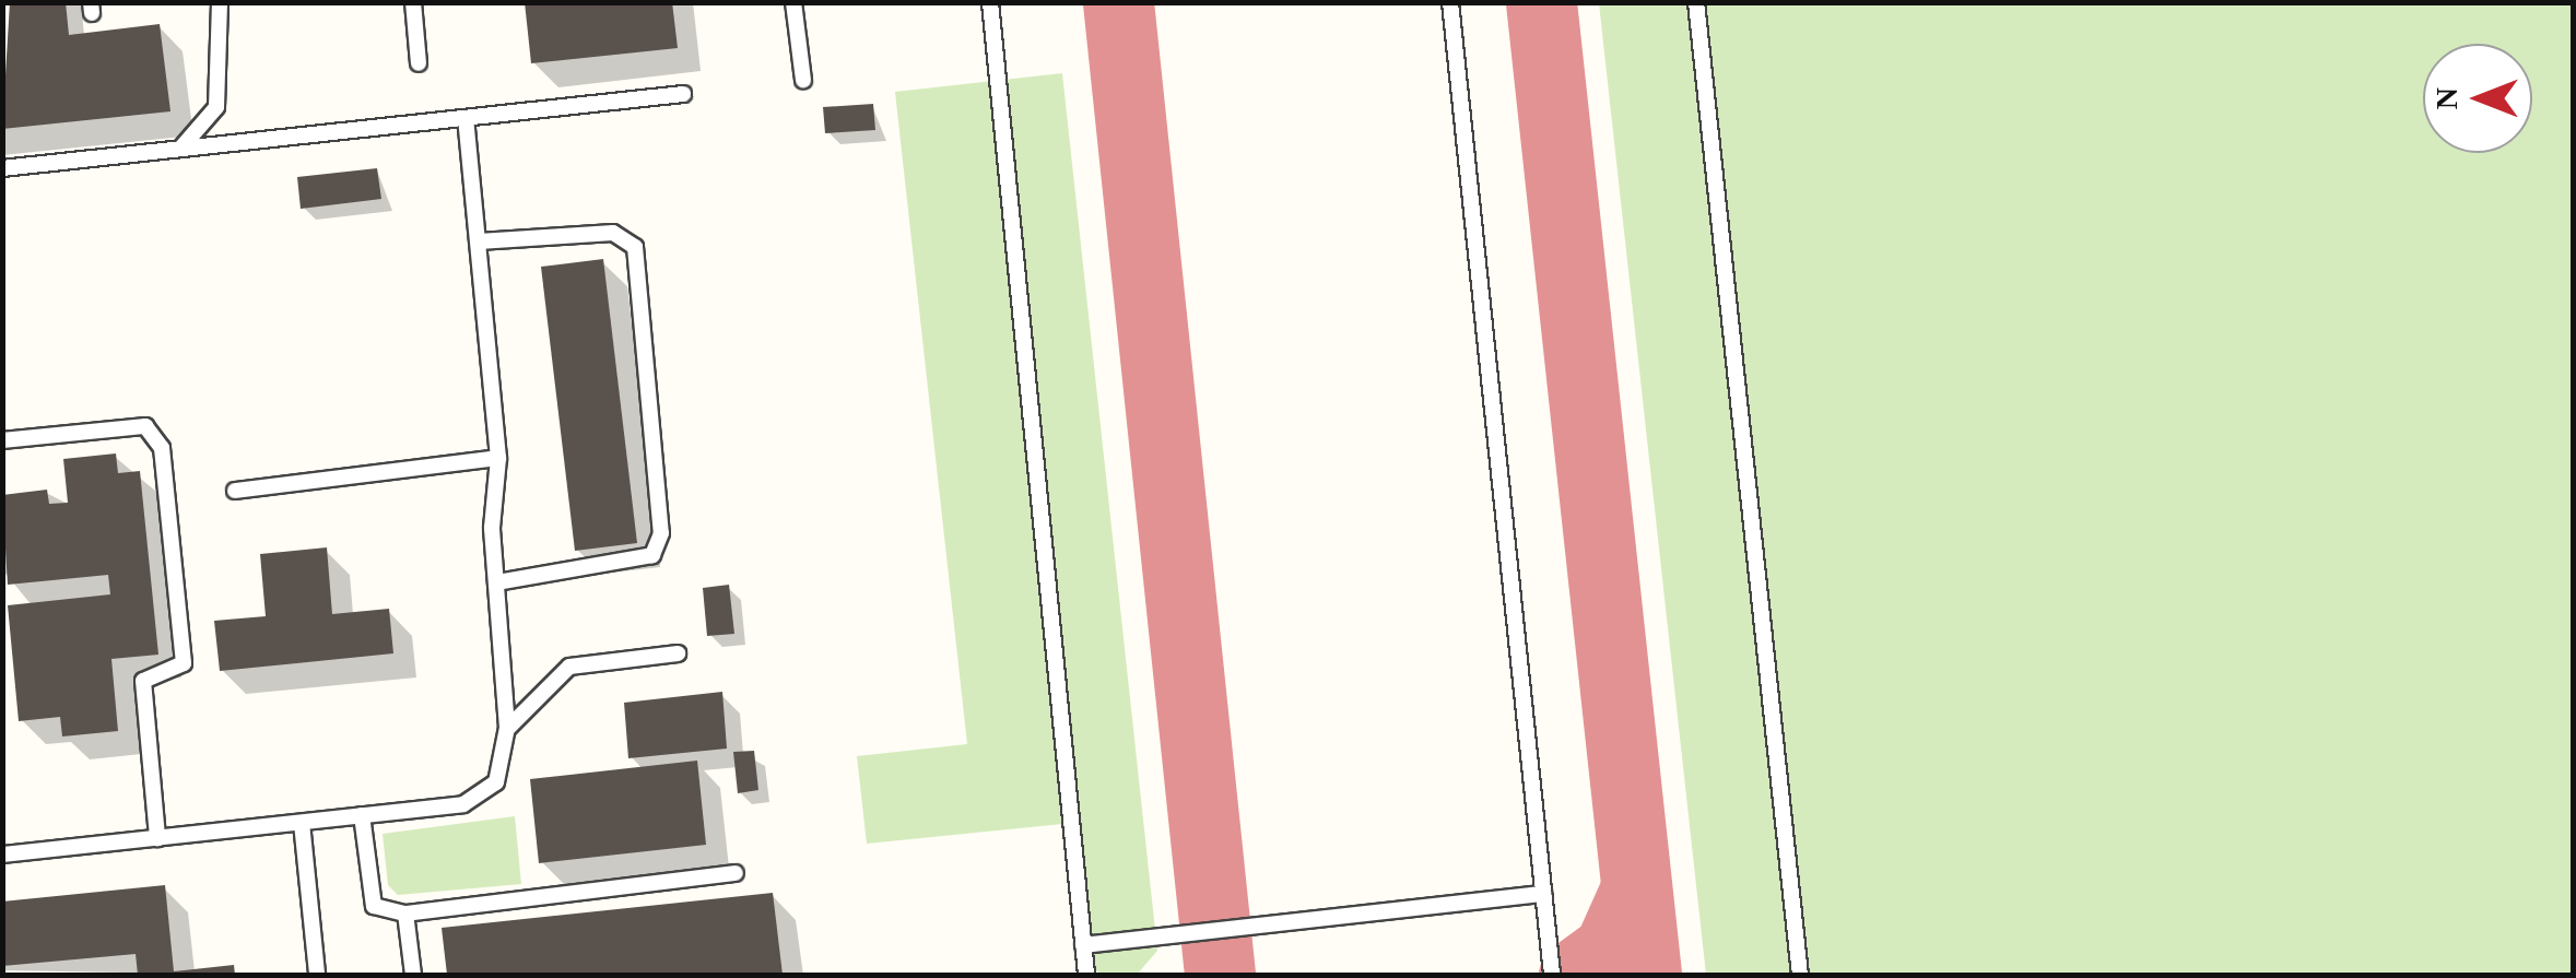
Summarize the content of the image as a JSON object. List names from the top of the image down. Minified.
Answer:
{"north":"left"}
